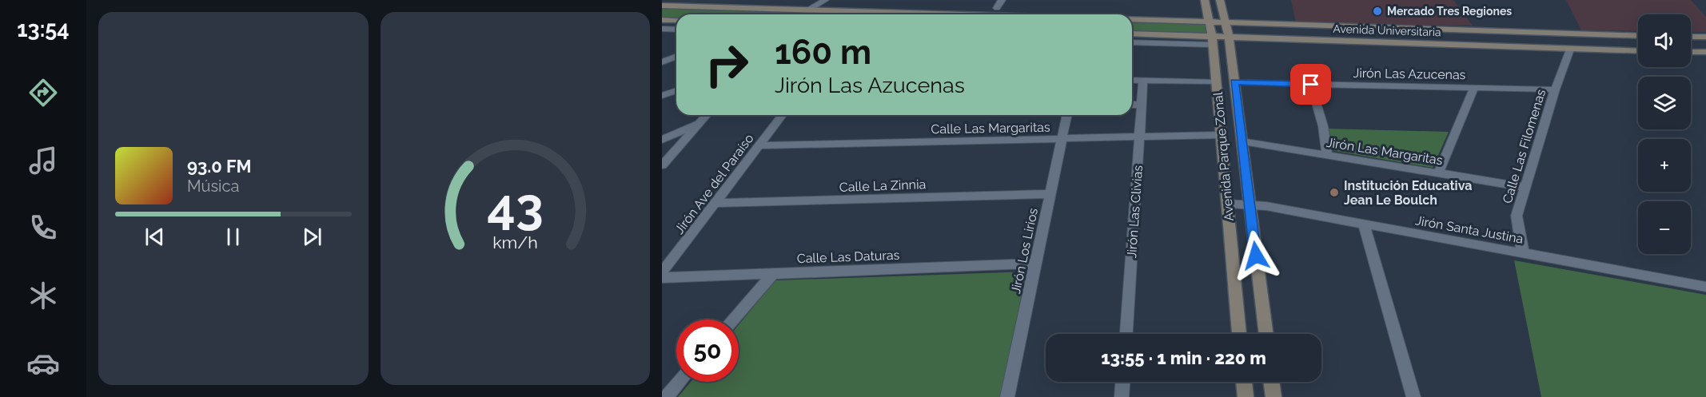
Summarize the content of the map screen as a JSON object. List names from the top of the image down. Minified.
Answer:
{"streets":{"main road":["Avenida Universitaria","Avenida Parque Zonal"],"street":["Jirón Las Azucenas","Calle Las Margaritas","Calle Las Filomenas","Jirón Las Margaritas","Jirón Ave del Paraíso","Calle La Zinnia","Jirón Las Clivias","Jirón Santa Justina","Jirón Los Lirios","Calle Las Daturas"]},"crossings":[["Avenida Universitaria","Calle Las Filomenas"],["Avenida Universitaria","Avenida Parque Zonal"],["Jirón Las Azucenas","Calle Las Filomenas"],["Jirón Las Azucenas","Avenida Parque Zonal"],["Calle Las Margaritas","Avenida Parque Zonal"],["Calle Las Margaritas","Jirón Ave del Paraíso"],["Calle Las Margaritas","Jirón Las Clivias"],["Calle Las Margaritas","Jirón Los Lirios"],["Calle Las Filomenas","Jirón Las Margaritas"],["Calle Las Filomenas","Jirón Santa Justina"],["Jirón Las Margaritas","Avenida Parque Zonal"],["Avenida Parque Zonal","Jirón Santa Justina"],["Jirón Ave del Paraíso","Calle La Zinnia"],["Calle La Zinnia","Jirón Los Lirios"],["Jirón Los Lirios","Calle Las Daturas"]],"places":["Mercado Tres Regiones","Institución Educativa Jean Le Boulch"],"page":{"tabs":"13:54","map_buttons":["+","−"],"turn":["160 m","Jirón Las Azucenas"],"song":["93.0 FM","Música"],"limit":"50","trip":"13:55 · 1 min · 220 m","gauge":["43","km/h"]}}
